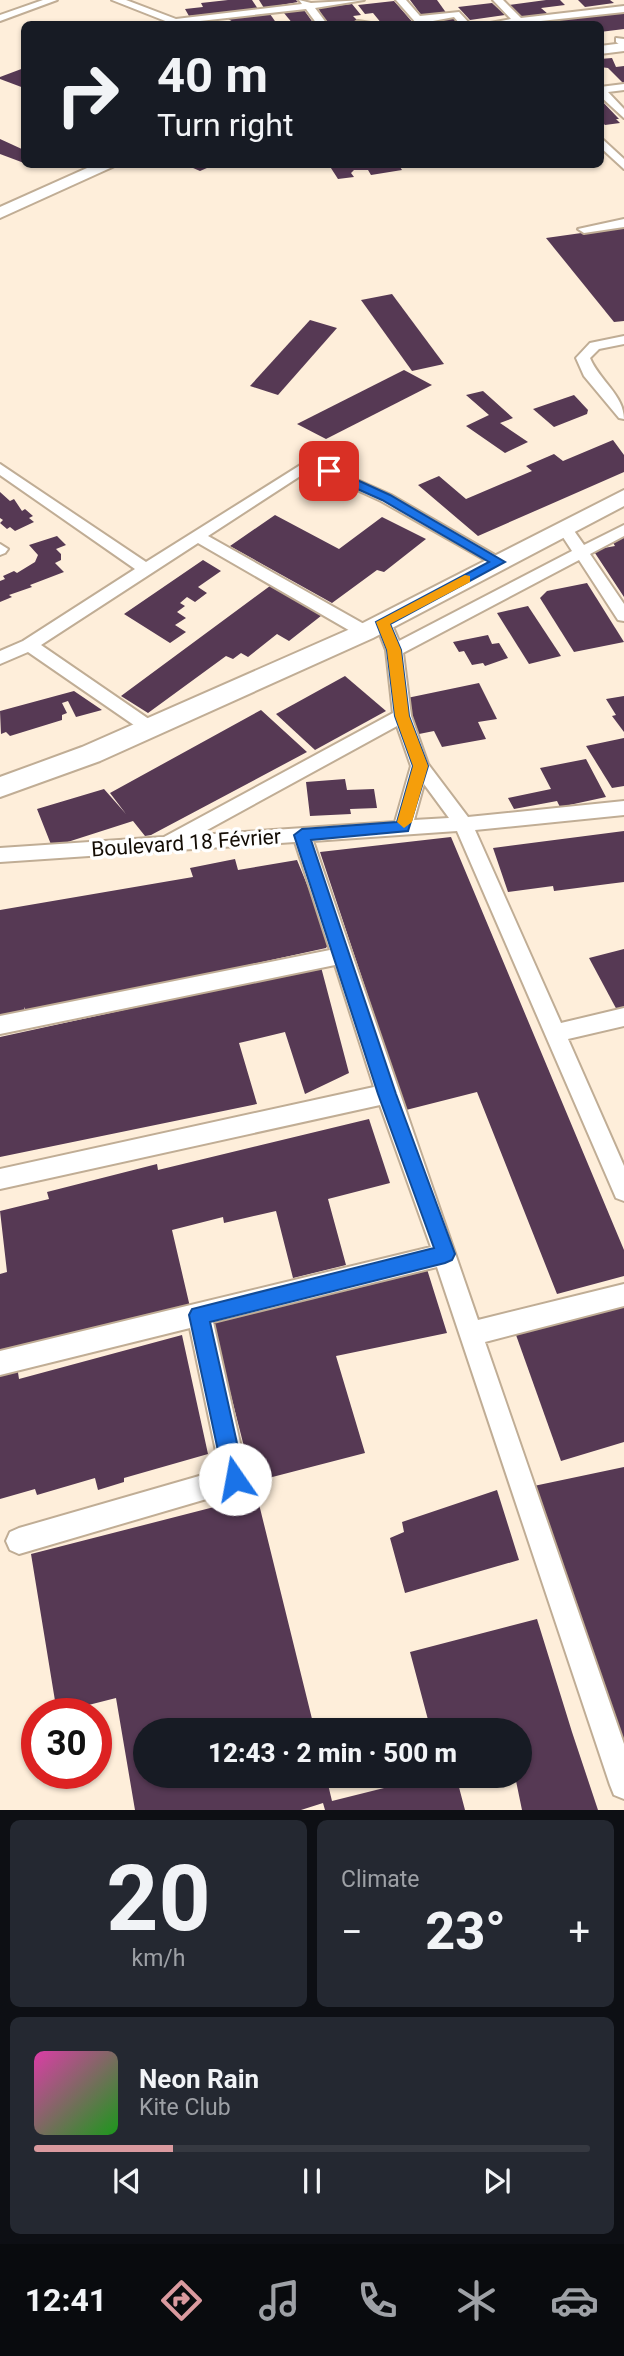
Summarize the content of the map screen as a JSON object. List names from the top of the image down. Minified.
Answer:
{"streets":{"street":["Boulevard 18 Février"]},"page":{"turn":["40 m","Turn right"],"limit":"30","trip":"12:43 · 2 min · 500 m","tile":[["20","km/h"],"Climate"],"heat":["−","23°","+"],"song":["Neon Rain","Kite Club"],"tabs":"12:41"}}
